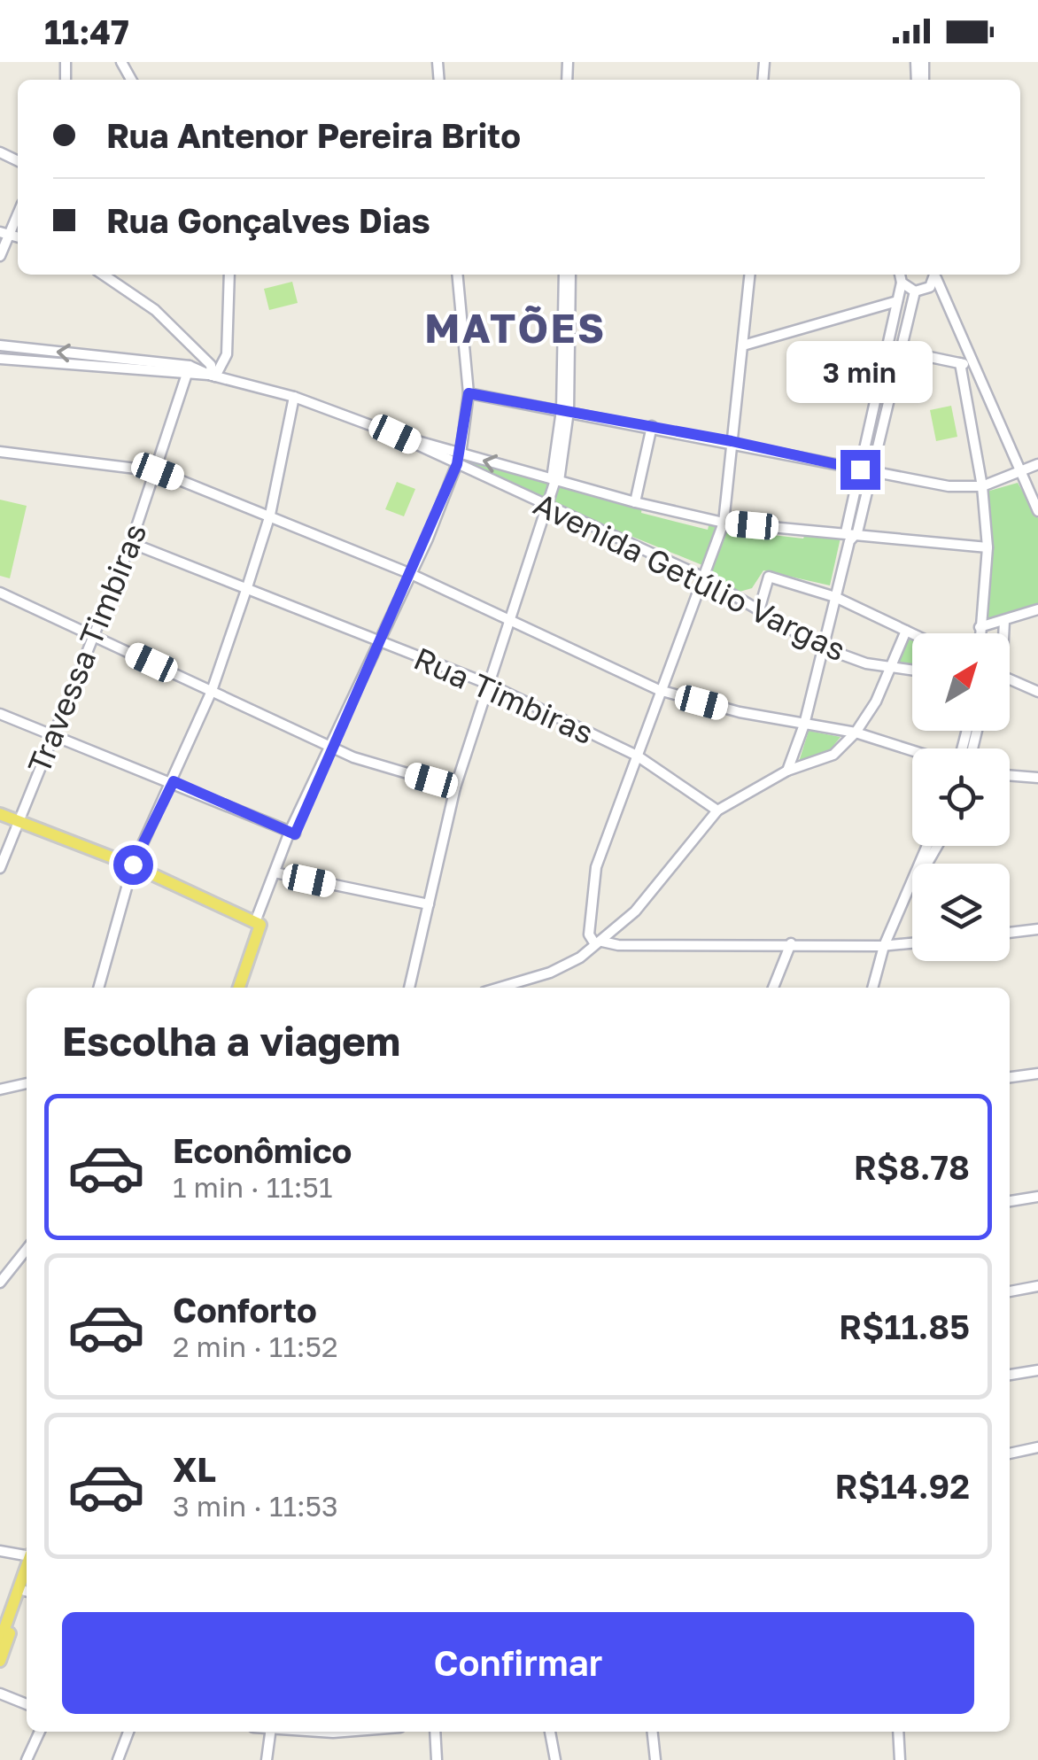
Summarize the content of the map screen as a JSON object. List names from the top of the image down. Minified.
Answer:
{"streets":{"street":["Avenida Getúlio Vargas","Travessa Timbiras","Rua Timbiras"]},"crossings":[["Travessa Timbiras","Rua Timbiras"]],"districts":["MATÕES"],"north":"top right","page":{"status":"11:47","banner":["Rua Antenor Pereira Brito","Rua Gonçalves Dias"],"bubble":"3 min","heading":"Escolha a viagem","list":[{"name":"Econômico","note":"1 min · 11:51","value":"R$8.78"},{"name":"Conforto","note":"2 min · 11:52","value":"R$11.85"},{"name":"XL","note":"3 min · 11:53","value":"R$14.92"}],"buttons":"Confirmar"}}
